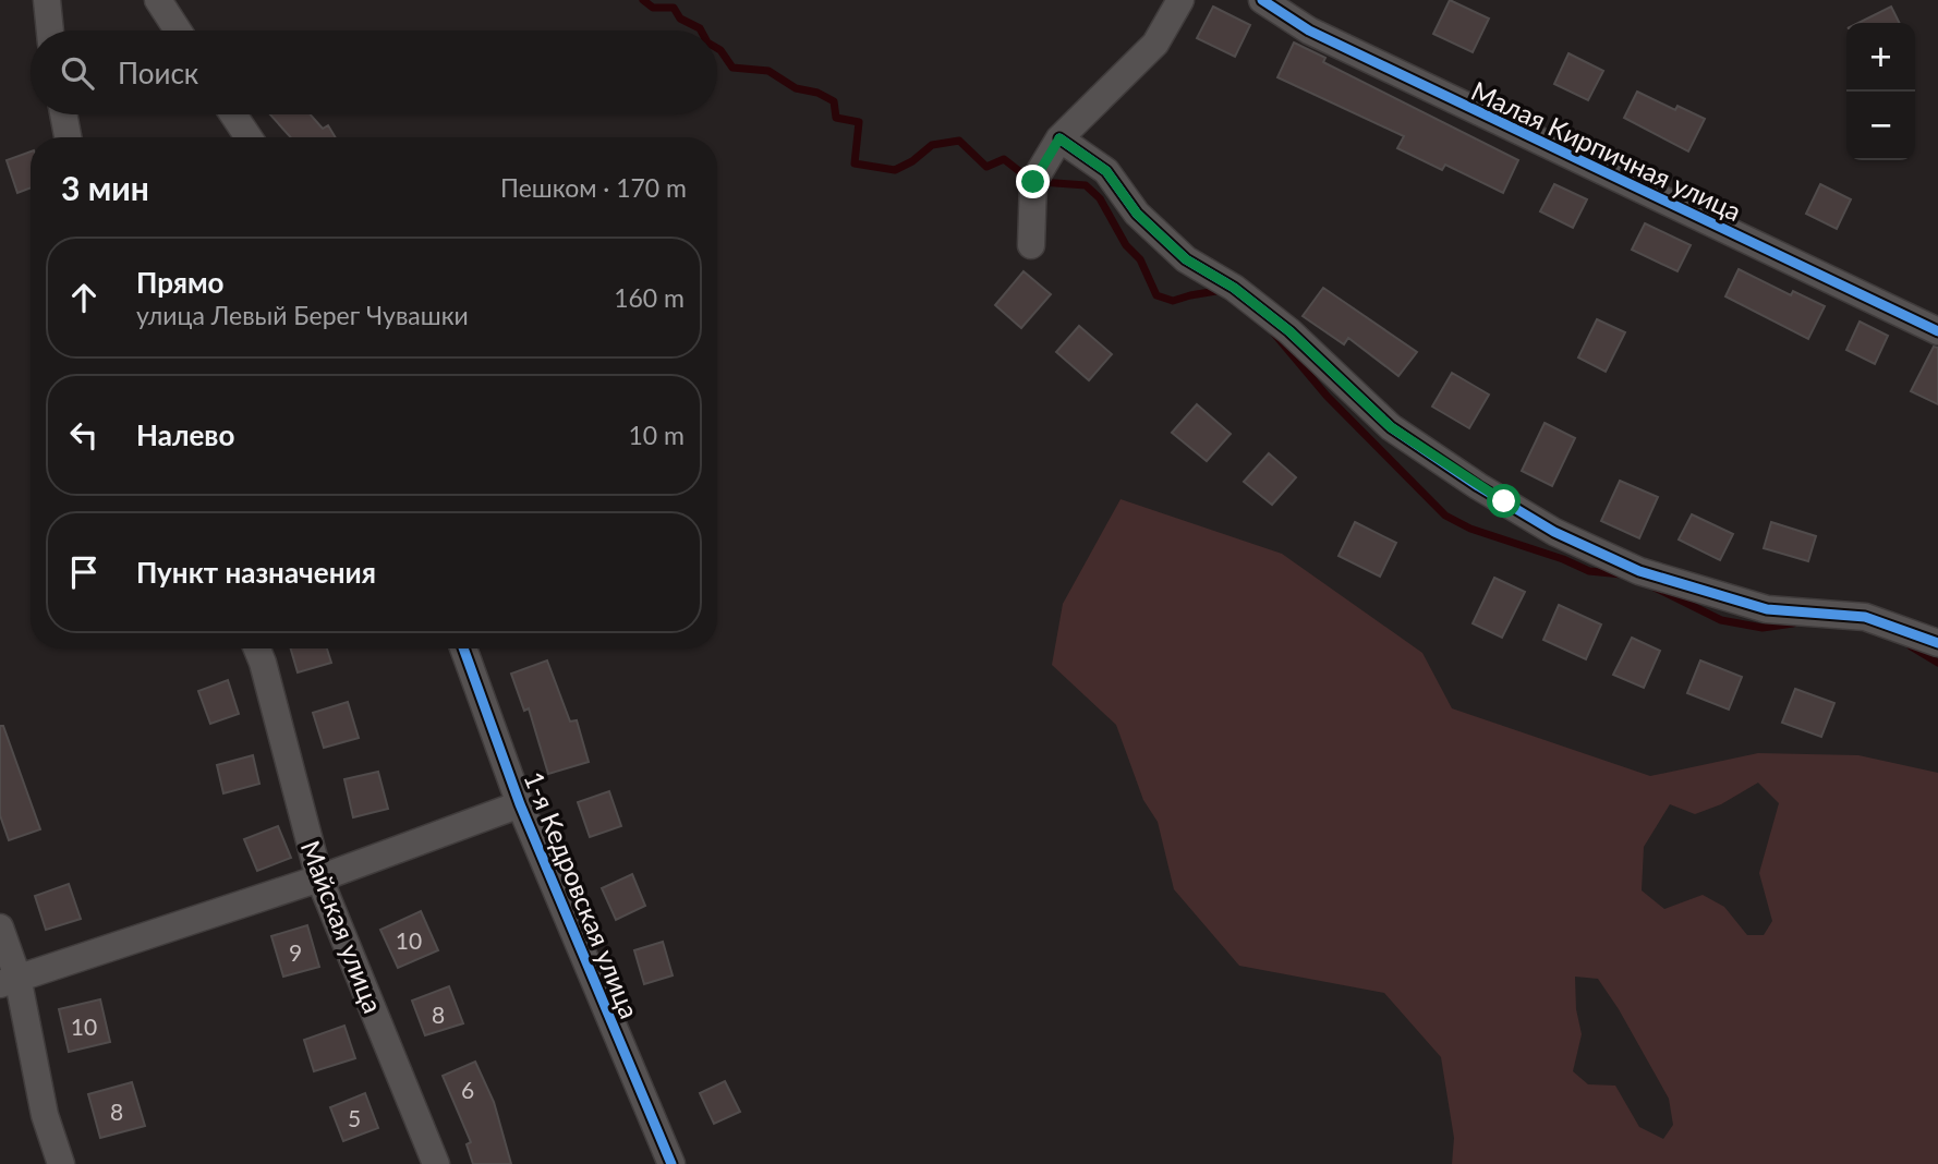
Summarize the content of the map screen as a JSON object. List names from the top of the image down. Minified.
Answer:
{"streets":{"street":["Малая Кирпичная улица","1-я Кедровская улица","Майская улица"]},"house_numbers":["10","9","8","10","6","8","5"],"page":{"map_buttons":["+","−"],"search":"Поиск","heading":["3 мин","Пешком · 170 m"],"list":[["Прямо","улица Левый Берег Чувашки","160 m"],["Налево","10 m"],"Пункт назначения"]}}
